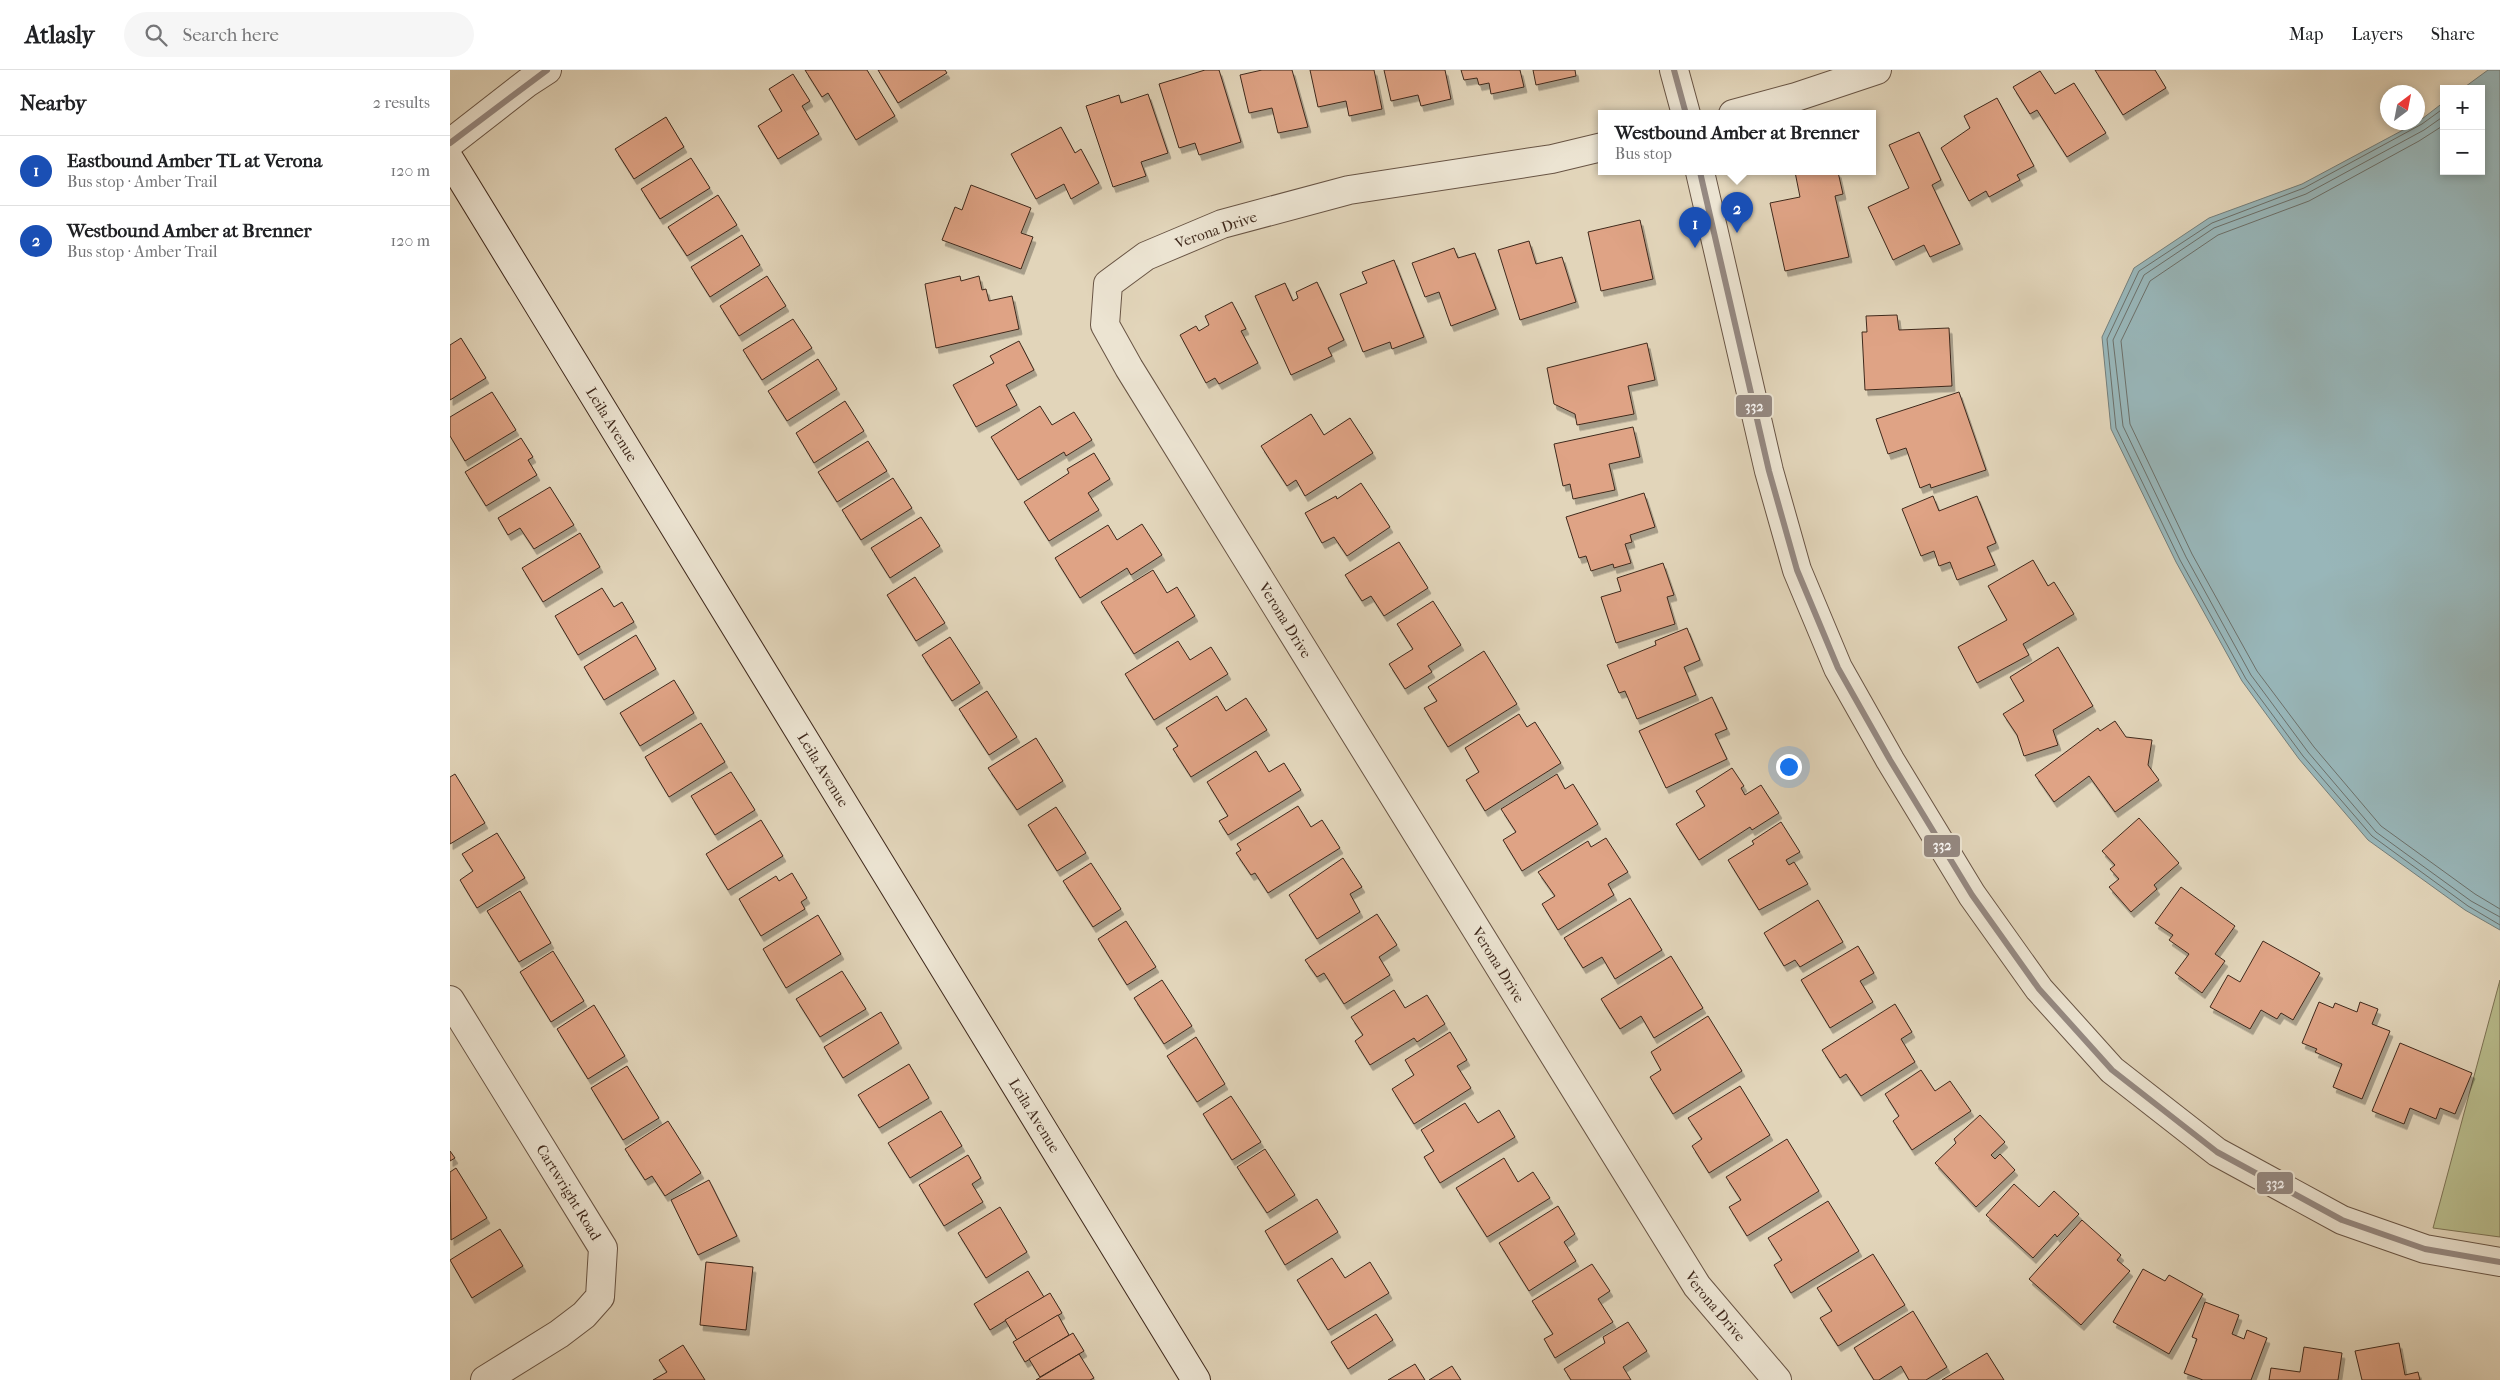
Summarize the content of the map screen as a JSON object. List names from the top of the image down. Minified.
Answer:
{"streets":{"street":["Verona Drive","Leila Avenue","Cartwright Road"]},"lines":["transit line 332"],"north":"top right","page":{"header":"Atlasly","search":"Search here","nav":["Map","Layers","Share"],"heading":["Nearby","2 results"],"map_buttons":["+","−"],"popup":["Westbound Amber at Brenner","Bus stop"],"list":[{"mark":"1","name":"Eastbound Amber TL at Verona","note":"Bus stop · Amber Trail","value":"120 m"},{"mark":"2","name":"Westbound Amber at Brenner","note":"Bus stop · Amber Trail","value":"120 m"}],"pins":["2","1"]}}
